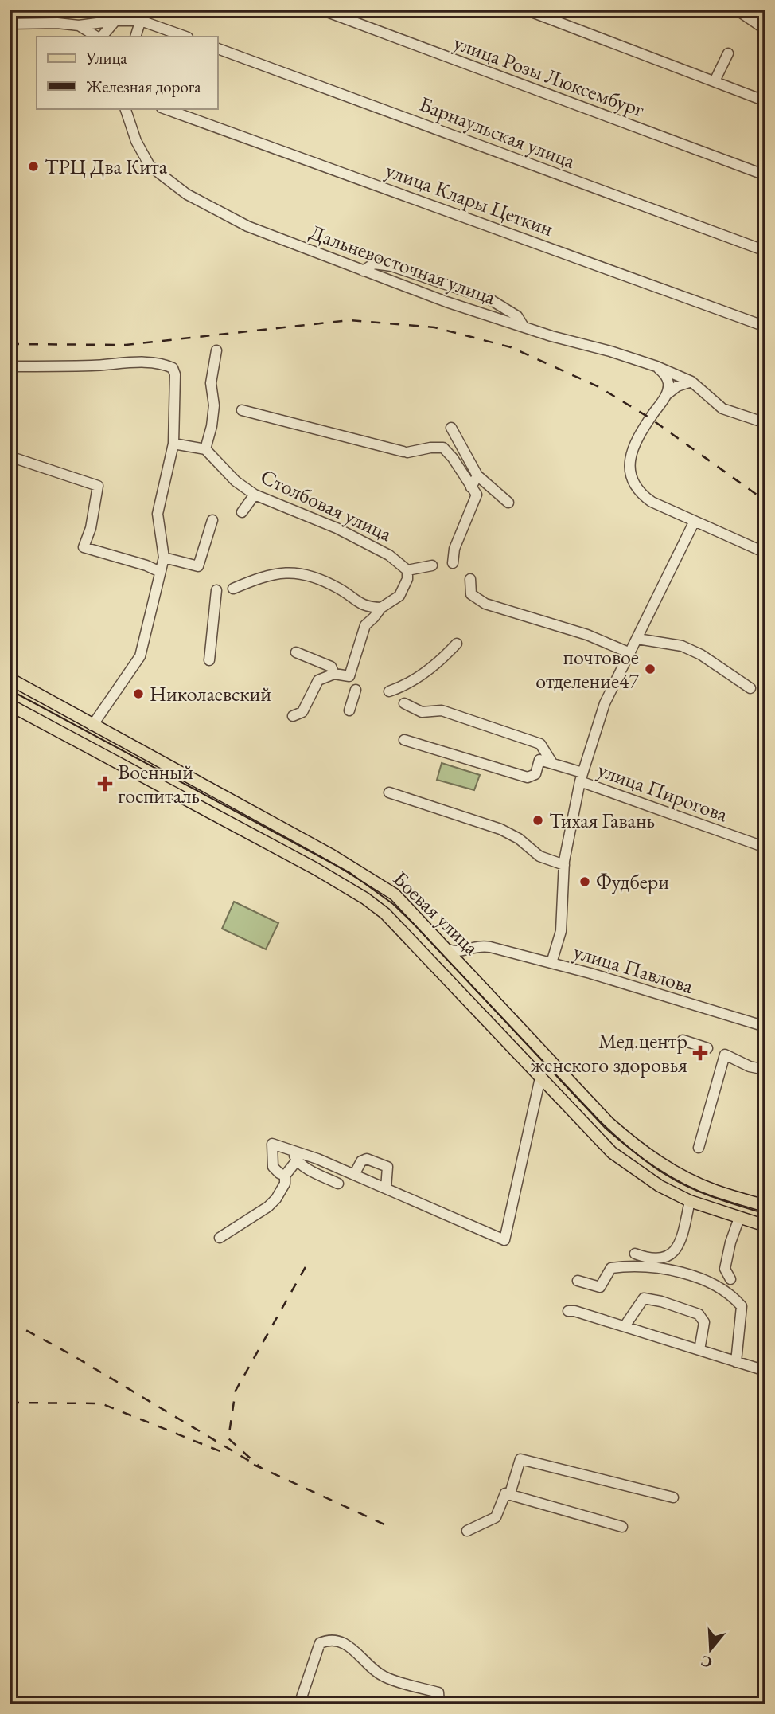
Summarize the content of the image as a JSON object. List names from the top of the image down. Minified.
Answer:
{"streets":{"main road":["Боевая улица"],"street":["улица Розы Люксембург","Барнаульская улица","улица Клары Цеткин","Дальневосточная улица","Столбовая улица","улица Пирогова","улица Павлова"]},"crossings":[["Боевая улица","улица Павлова"]],"places":{"other":["ТРЦ Два Кита","почтовое отделение47","Николаевский","Тихая Гавань","Фудбери"],"health":["Военный госпиталь","Мед.центр женского здоровья"]},"legend":["Улица","Железная дорога"],"north":"bottom"}
